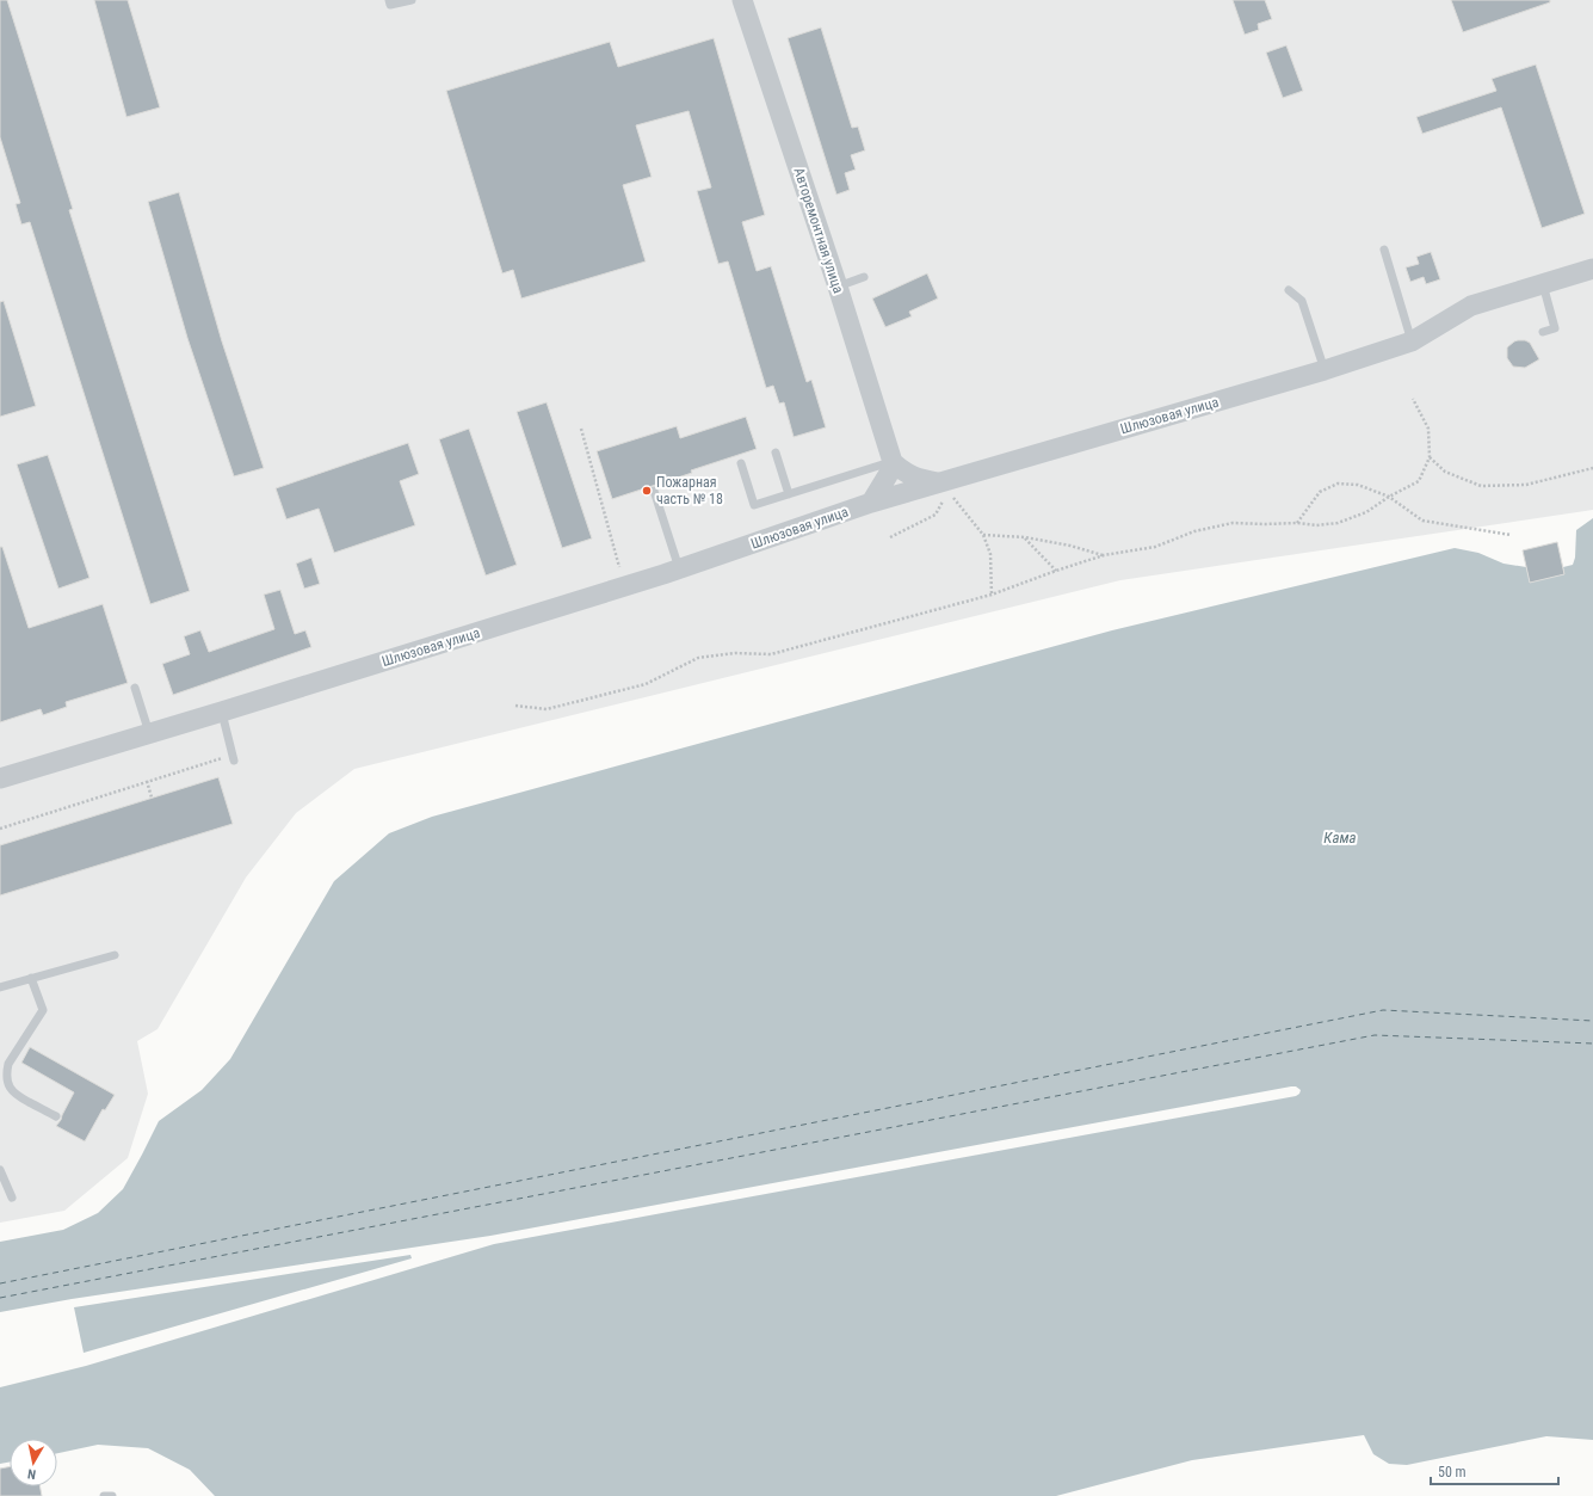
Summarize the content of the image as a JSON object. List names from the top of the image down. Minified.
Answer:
{"streets":{"street":["Авторемонтная улица","Шлюзовая улица"]},"water":["Кама"],"places":["Пожарная часть № 18"],"scale_bar":"50 m","north":"bottom"}
